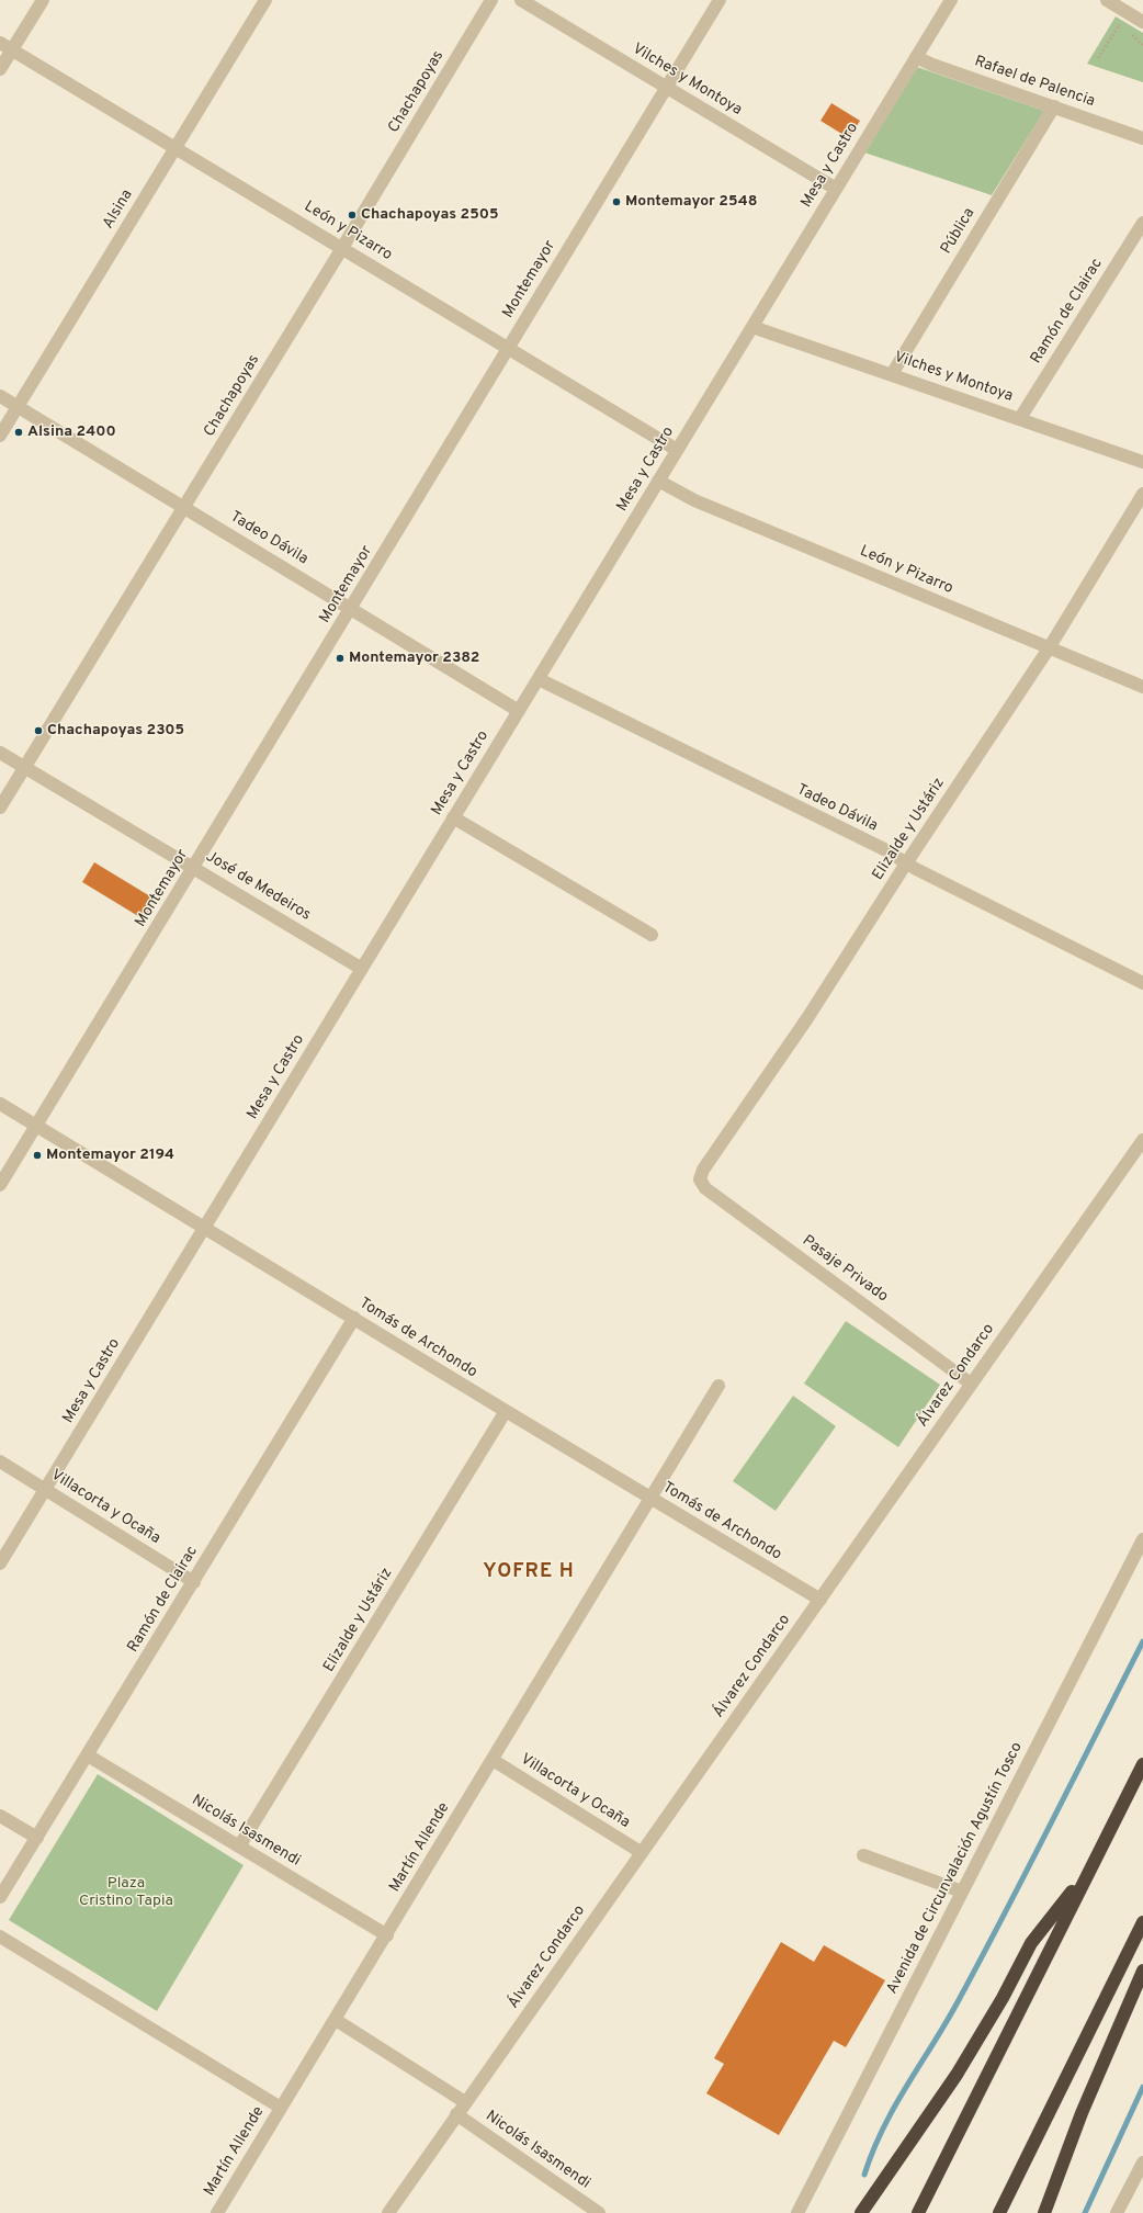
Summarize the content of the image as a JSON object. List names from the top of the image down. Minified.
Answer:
{"streets":{"street":["Vilches y Montoya","Rafael de Palencia","Chachapoyas","Mesa y Castro","Alsina","León y Pizarro","Pública","Montemayor","Ramón de Clairac","Tadeo Dávila","Elizalde y Ustáriz","José de Medeiros","Pasaje Privado","Tomás de Archondo","Álvarez Condarco","Villacorta y Ocaña","Nicolás Isasmendi","Martín Allende","Avenida de Circunvalación Agustín Tosco"]},"crossings":[["Vilches y Montoya","Mesa y Castro"],["Vilches y Montoya","Pública"],["Vilches y Montoya","Montemayor"],["Vilches y Montoya","Ramón de Clairac"],["Rafael de Palencia","Mesa y Castro"],["Rafael de Palencia","Pública"],["Chachapoyas","León y Pizarro"],["Chachapoyas","Tadeo Dávila"],["Chachapoyas","José de Medeiros"],["Mesa y Castro","León y Pizarro"],["Mesa y Castro","Tadeo Dávila"],["Mesa y Castro","José de Medeiros"],["Mesa y Castro","Tomás de Archondo"],["Mesa y Castro","Villacorta y Ocaña"],["Alsina","León y Pizarro"],["Alsina","Tadeo Dávila"],["León y Pizarro","Montemayor"],["León y Pizarro","Elizalde y Ustáriz"],["Montemayor","Tadeo Dávila"],["Montemayor","José de Medeiros"],["Montemayor","Tomás de Archondo"],["Ramón de Clairac","Tomás de Archondo"],["Ramón de Clairac","Villacorta y Ocaña"],["Ramón de Clairac","Nicolás Isasmendi"],["Tadeo Dávila","Elizalde y Ustáriz"],["Elizalde y Ustáriz","Pasaje Privado"],["Elizalde y Ustáriz","Tomás de Archondo"],["Elizalde y Ustáriz","Nicolás Isasmendi"],["Pasaje Privado","Álvarez Condarco"],["Tomás de Archondo","Álvarez Condarco"],["Tomás de Archondo","Martín Allende"],["Álvarez Condarco","Villacorta y Ocaña"],["Álvarez Condarco","Nicolás Isasmendi"],["Villacorta y Ocaña","Martín Allende"],["Nicolás Isasmendi","Martín Allende"]],"districts":["YOFRE H"],"parks":["Plaza Cristino Tapia"],"places":["Montemayor 2548","Chachapoyas 2505","Alsina 2400","Montemayor 2382","Chachapoyas 2305","Montemayor 2194"]}
